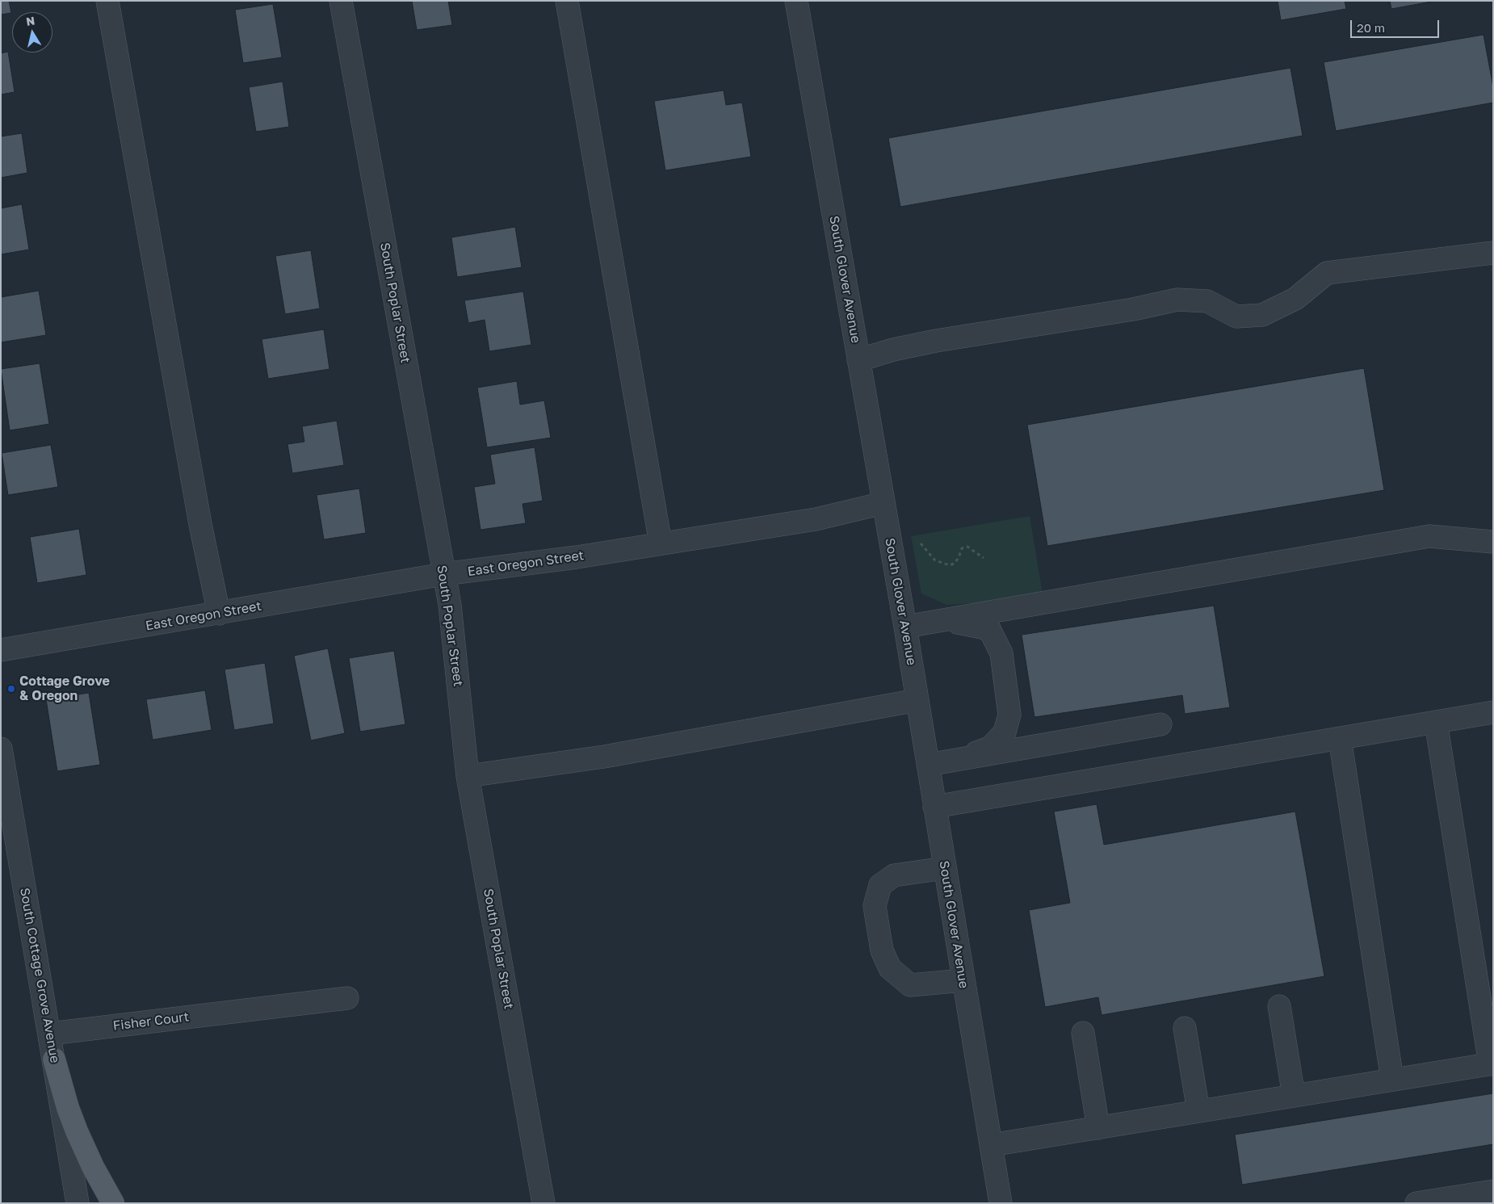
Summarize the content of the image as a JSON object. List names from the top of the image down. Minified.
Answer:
{"streets":{"street":["South Glover Avenue","South Poplar Street","East Oregon Street","South Cottage Grove Avenue","Fisher Court"]},"crossings":[["South Glover Avenue","East Oregon Street"],["South Poplar Street","East Oregon Street"],["South Cottage Grove Avenue","Fisher Court"]],"places":["Cottage Grove & Oregon"],"scale_bar":"20 m","north":"top"}
